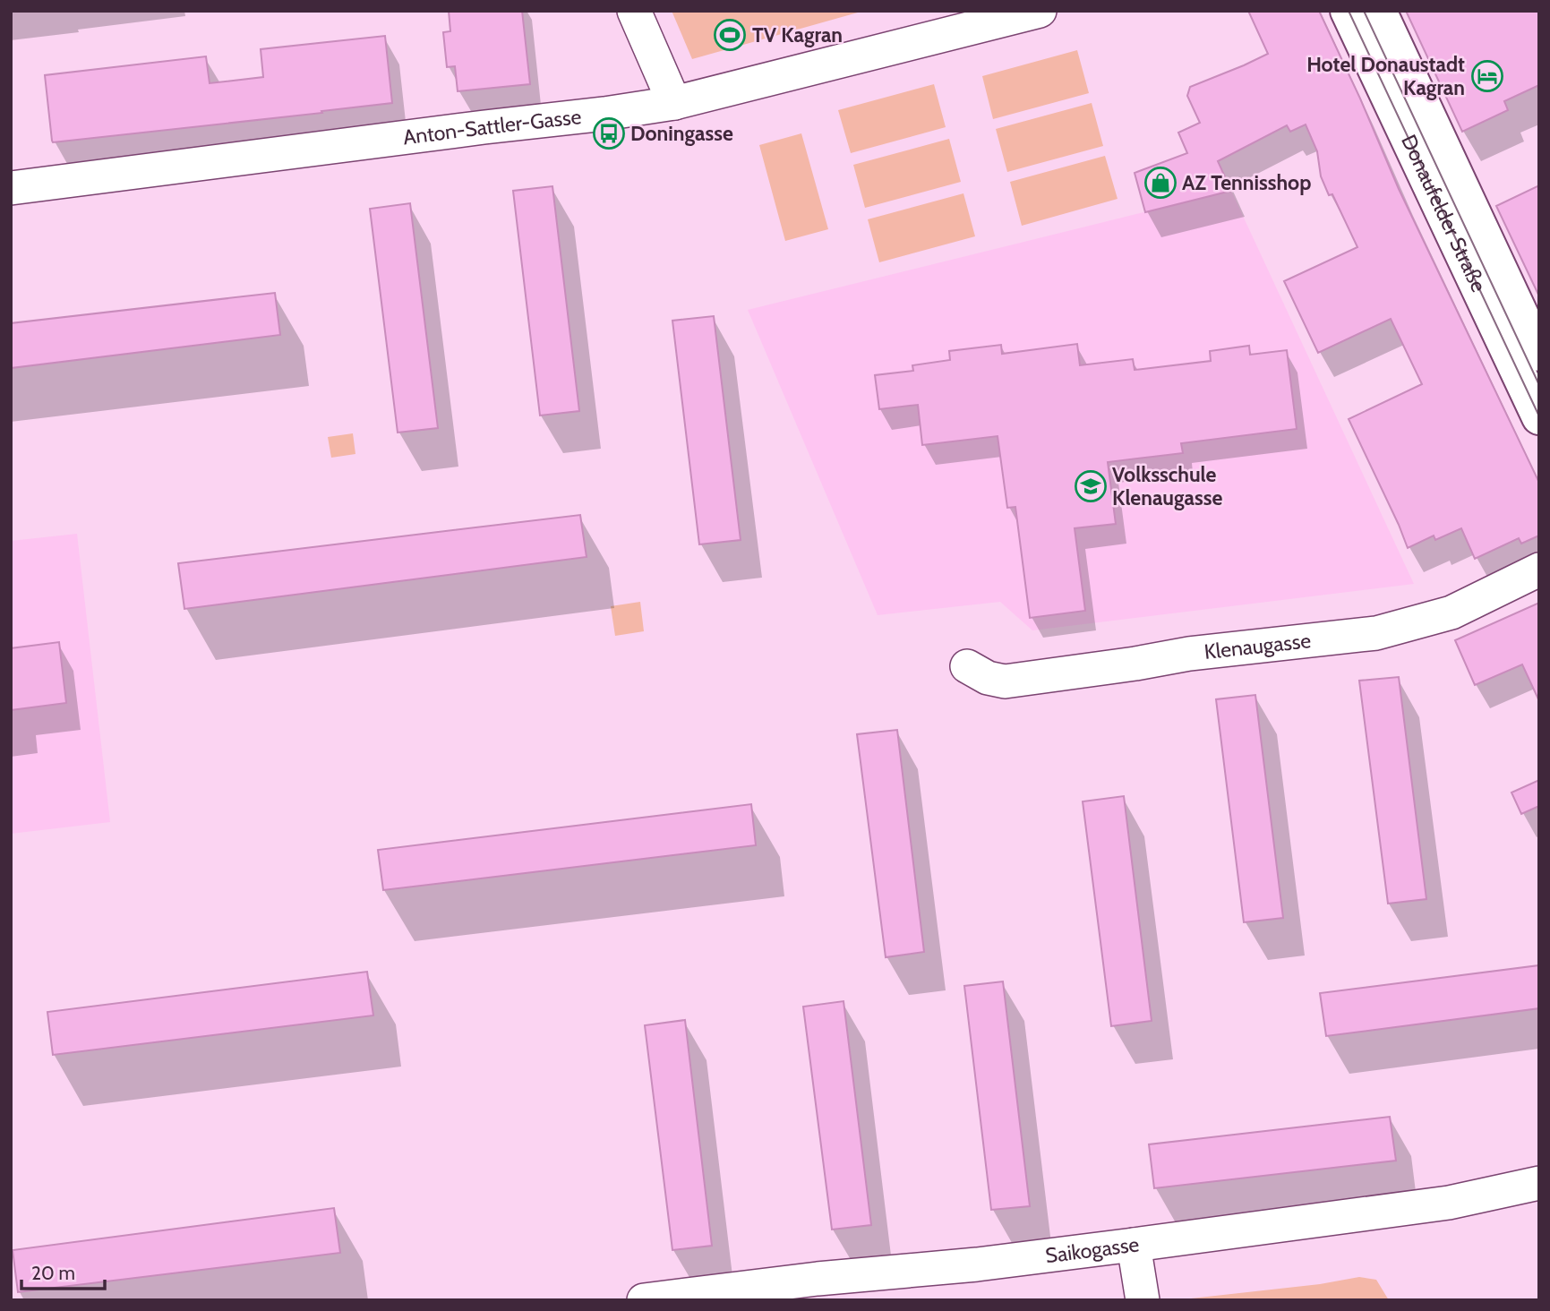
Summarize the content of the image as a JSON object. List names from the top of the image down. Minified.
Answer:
{"streets":{"main road":["Donaufelder Straße"],"street":["Anton-Sattler-Gasse","Klenaugasse","Saikogasse"]},"places":{"sports":["TV Kagran"],"hotel":["Hotel Donaustadt Kagran"],"bus stop":["Doningasse"],"shop":["AZ Tennisshop"],"school or university":["Volksschule Klenaugasse"]},"scale_bar":"20 m"}
